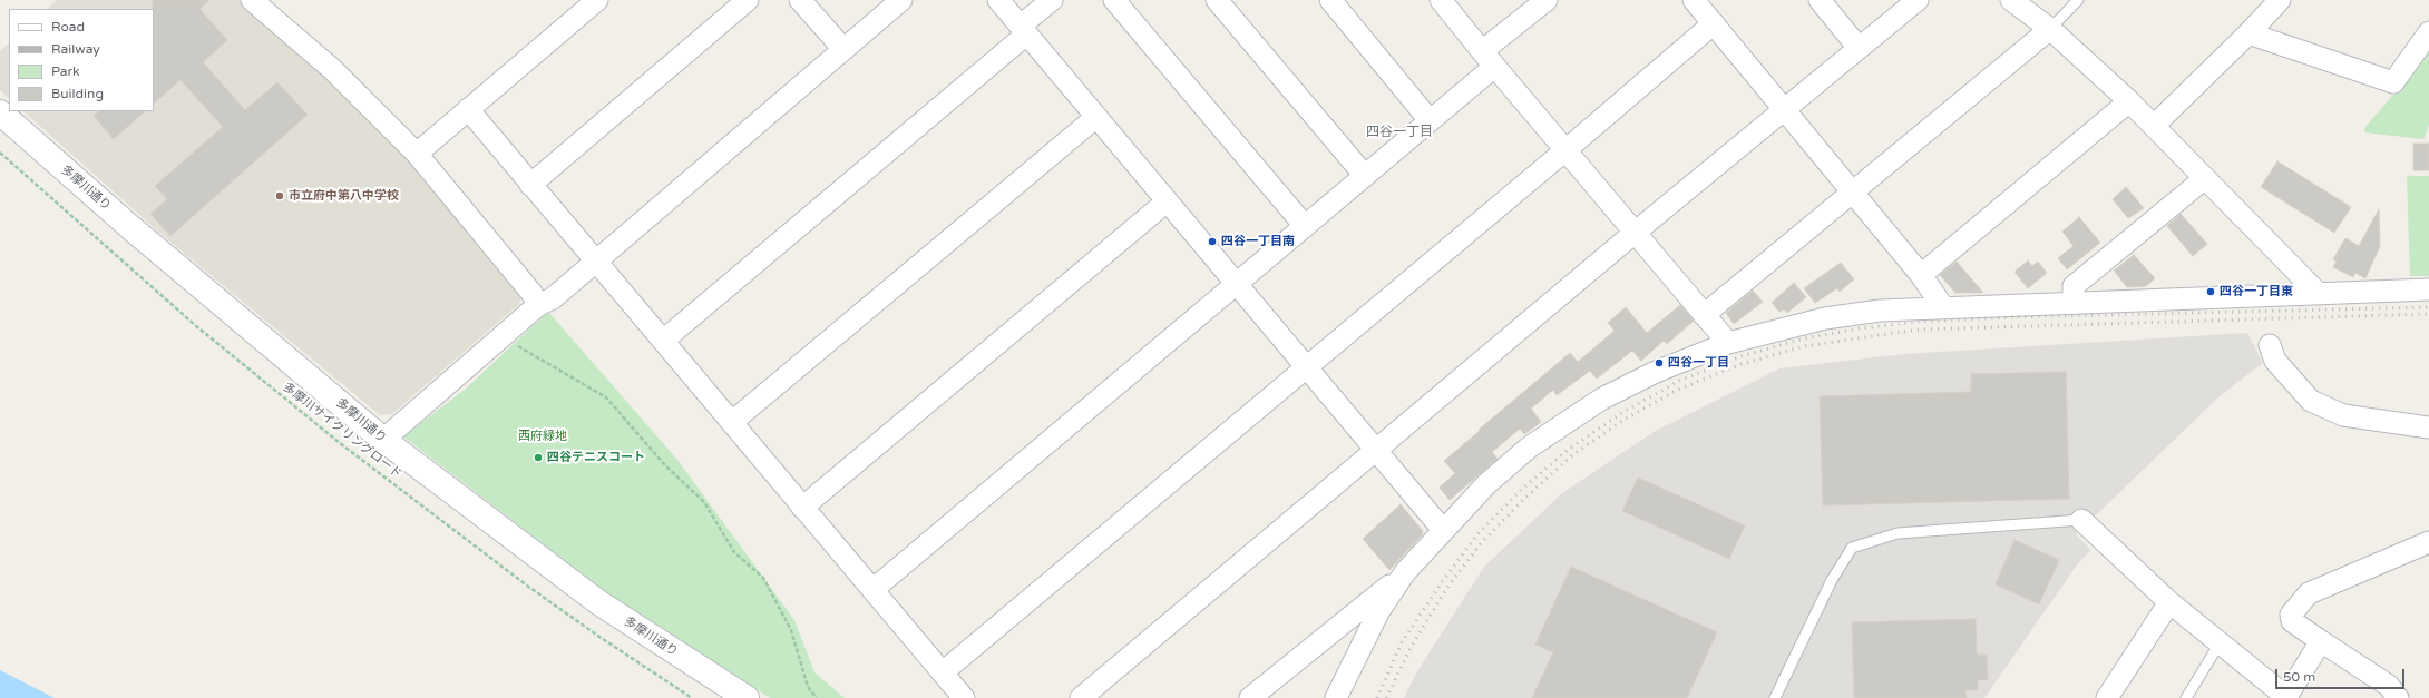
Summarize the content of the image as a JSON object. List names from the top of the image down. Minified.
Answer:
{"streets":{"street":["多摩川通り"],"path":["多摩川サイクリングロード"]},"districts":["四谷一丁目"],"parks":["西府緑地"],"places":["市立府中第八中学校","四谷一丁目南","四谷一丁目東","四谷一丁目","四谷テニスコート"],"legend":["Road","Railway","Park","Building"],"scale_bar":"50 m"}
